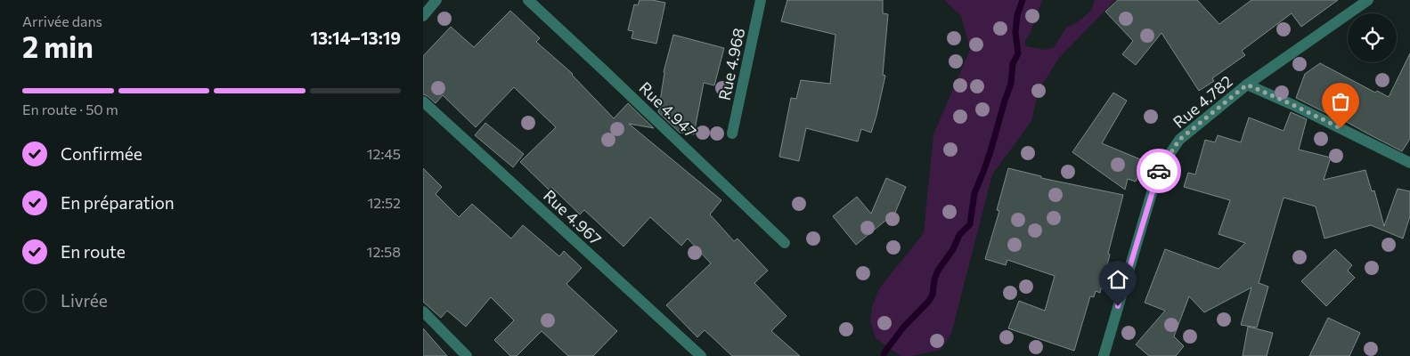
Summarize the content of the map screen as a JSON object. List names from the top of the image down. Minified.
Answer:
{"streets":{"street":["Rue 4.968","Rue 4.782","Rue 4.947","Rue 4.967"]},"page":{"heading":["2 min","Arrivée dans","13:14–13:19"],"bar":"En route · 50 m","list":[["Confirmée","12:45"],["En préparation","12:52"],["En route","12:58"],"Livrée"]}}
